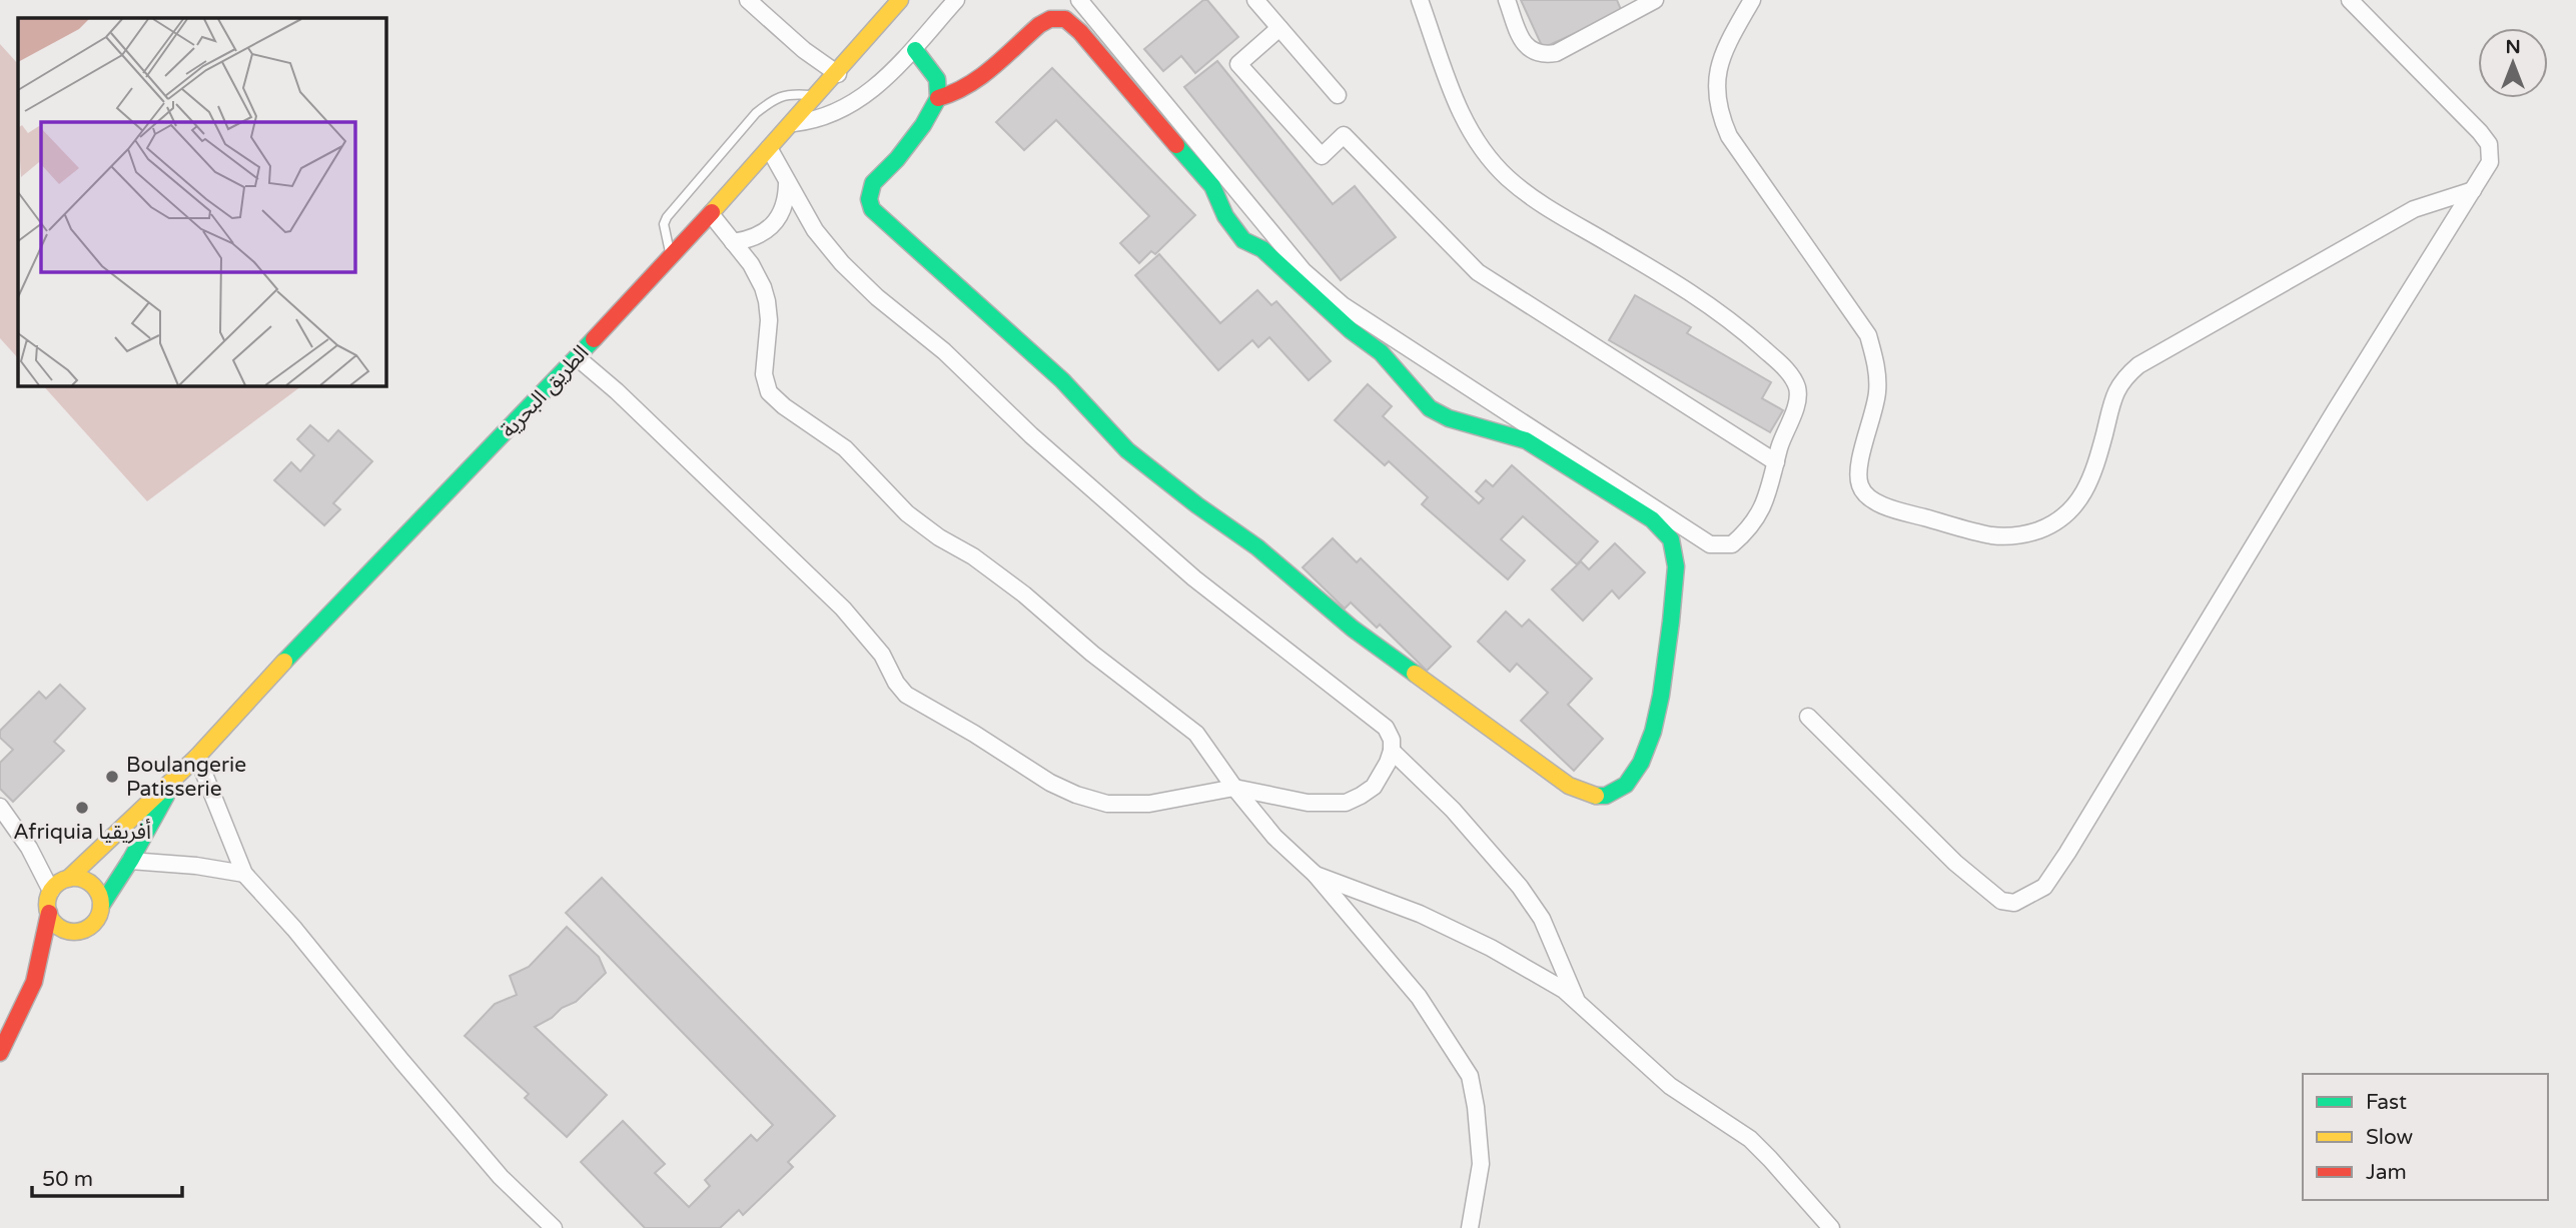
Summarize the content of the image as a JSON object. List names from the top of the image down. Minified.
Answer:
{"streets":{"street":["الطريق البحرية"]},"places":["Boulangerie Patisserie","Afriquia أفريقيا"],"legend":["Fast","Slow","Jam"],"scale_bar":"50 m","north":"top"}
